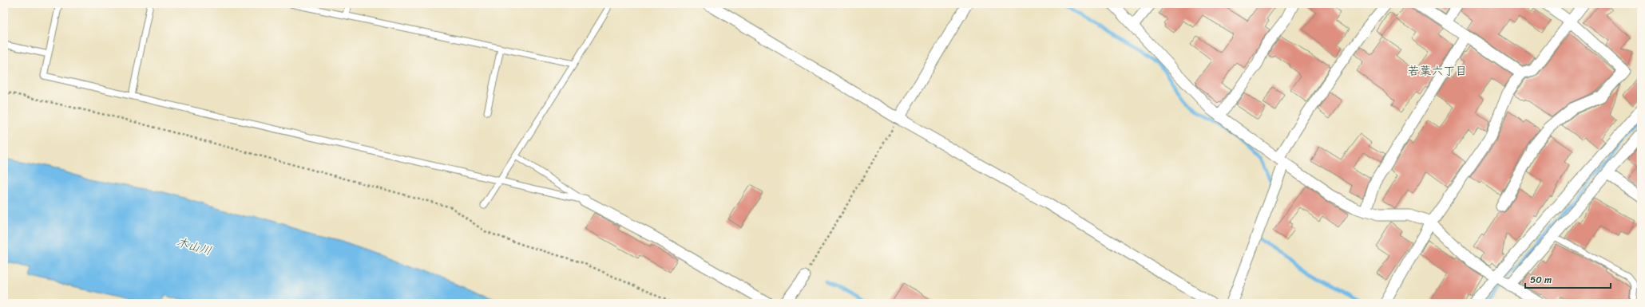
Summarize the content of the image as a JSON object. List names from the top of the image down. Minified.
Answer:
{"districts":["若葉六丁目"],"water":["木山川"],"scale_bar":"50 m"}
